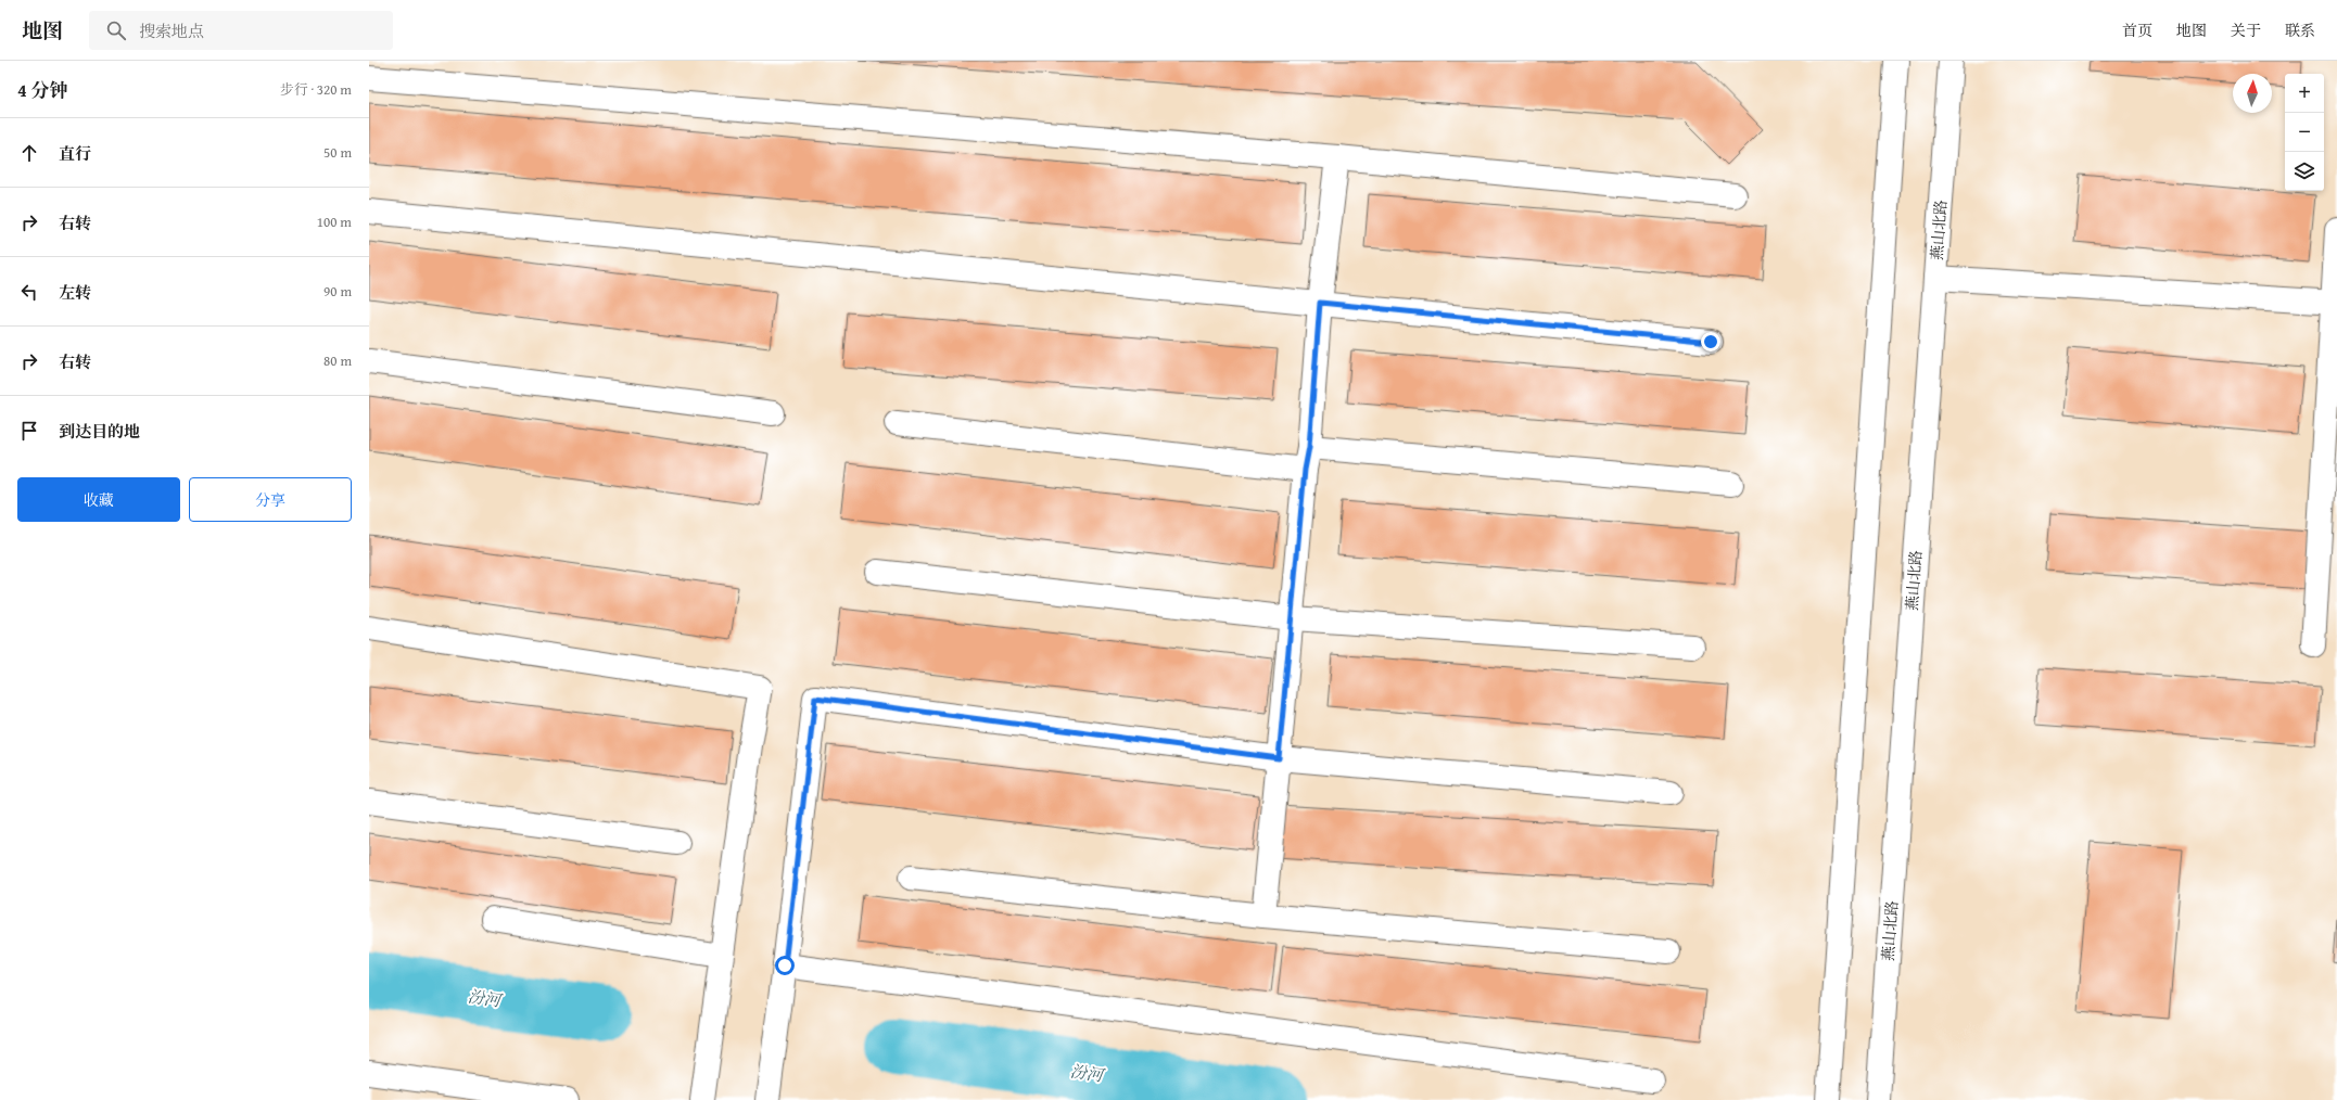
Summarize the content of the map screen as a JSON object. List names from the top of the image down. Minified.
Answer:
{"streets":{"street":["燕山北路"]},"water":["汾河"],"north":"top","page":{"header":"地图","search":"搜索地点","nav":["首页","地图","关于","联系"],"heading":["4 分钟","步行 · 320 m"],"map_buttons":["+","−"],"list":[["直行","50 m"],["右转","100 m"],["左转","90 m"],["右转","80 m"],"到达目的地"],"buttons":["收藏","分享"]}}
